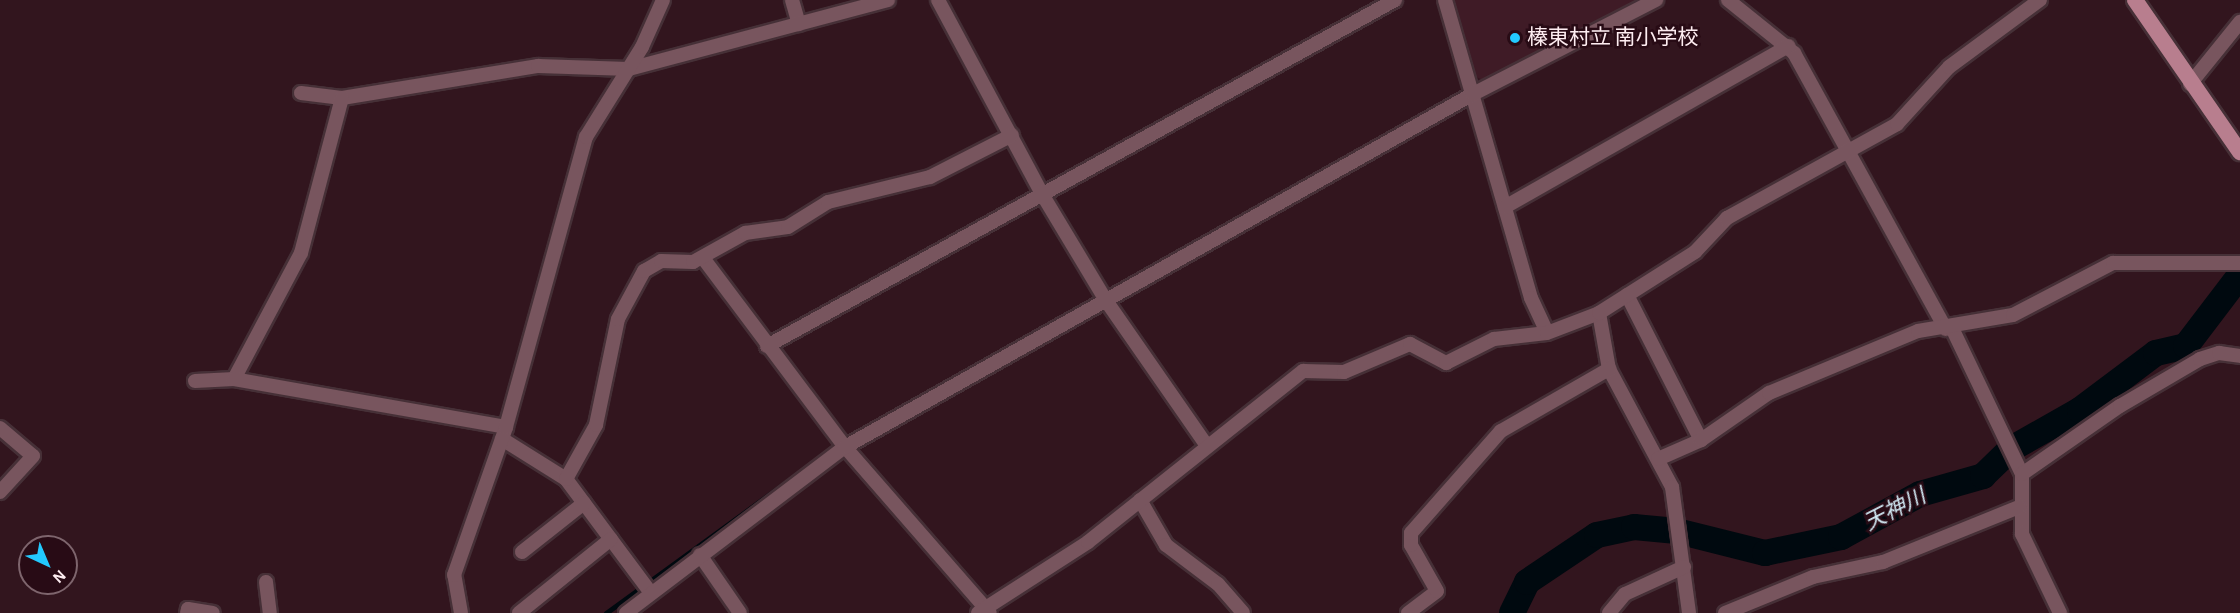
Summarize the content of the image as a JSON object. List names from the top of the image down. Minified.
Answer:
{"water":["天神川"],"places":["榛東村立 南小学校"],"north":"bottom right"}
